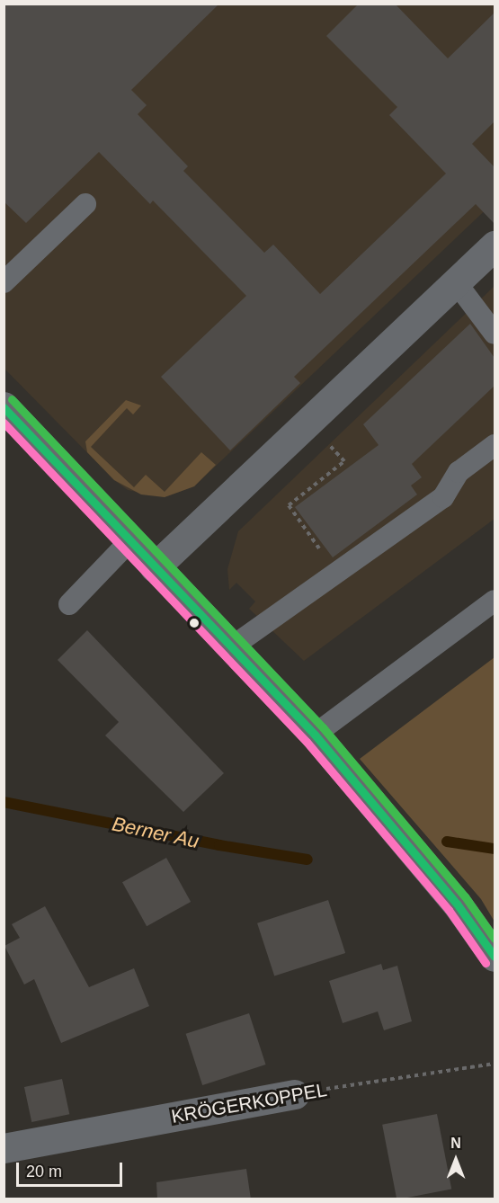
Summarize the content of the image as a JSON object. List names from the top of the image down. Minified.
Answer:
{"streets":{"street":["KRÖGERKOPPEL"]},"water":["Berner Au"],"scale_bar":"20 m","north":"top"}
